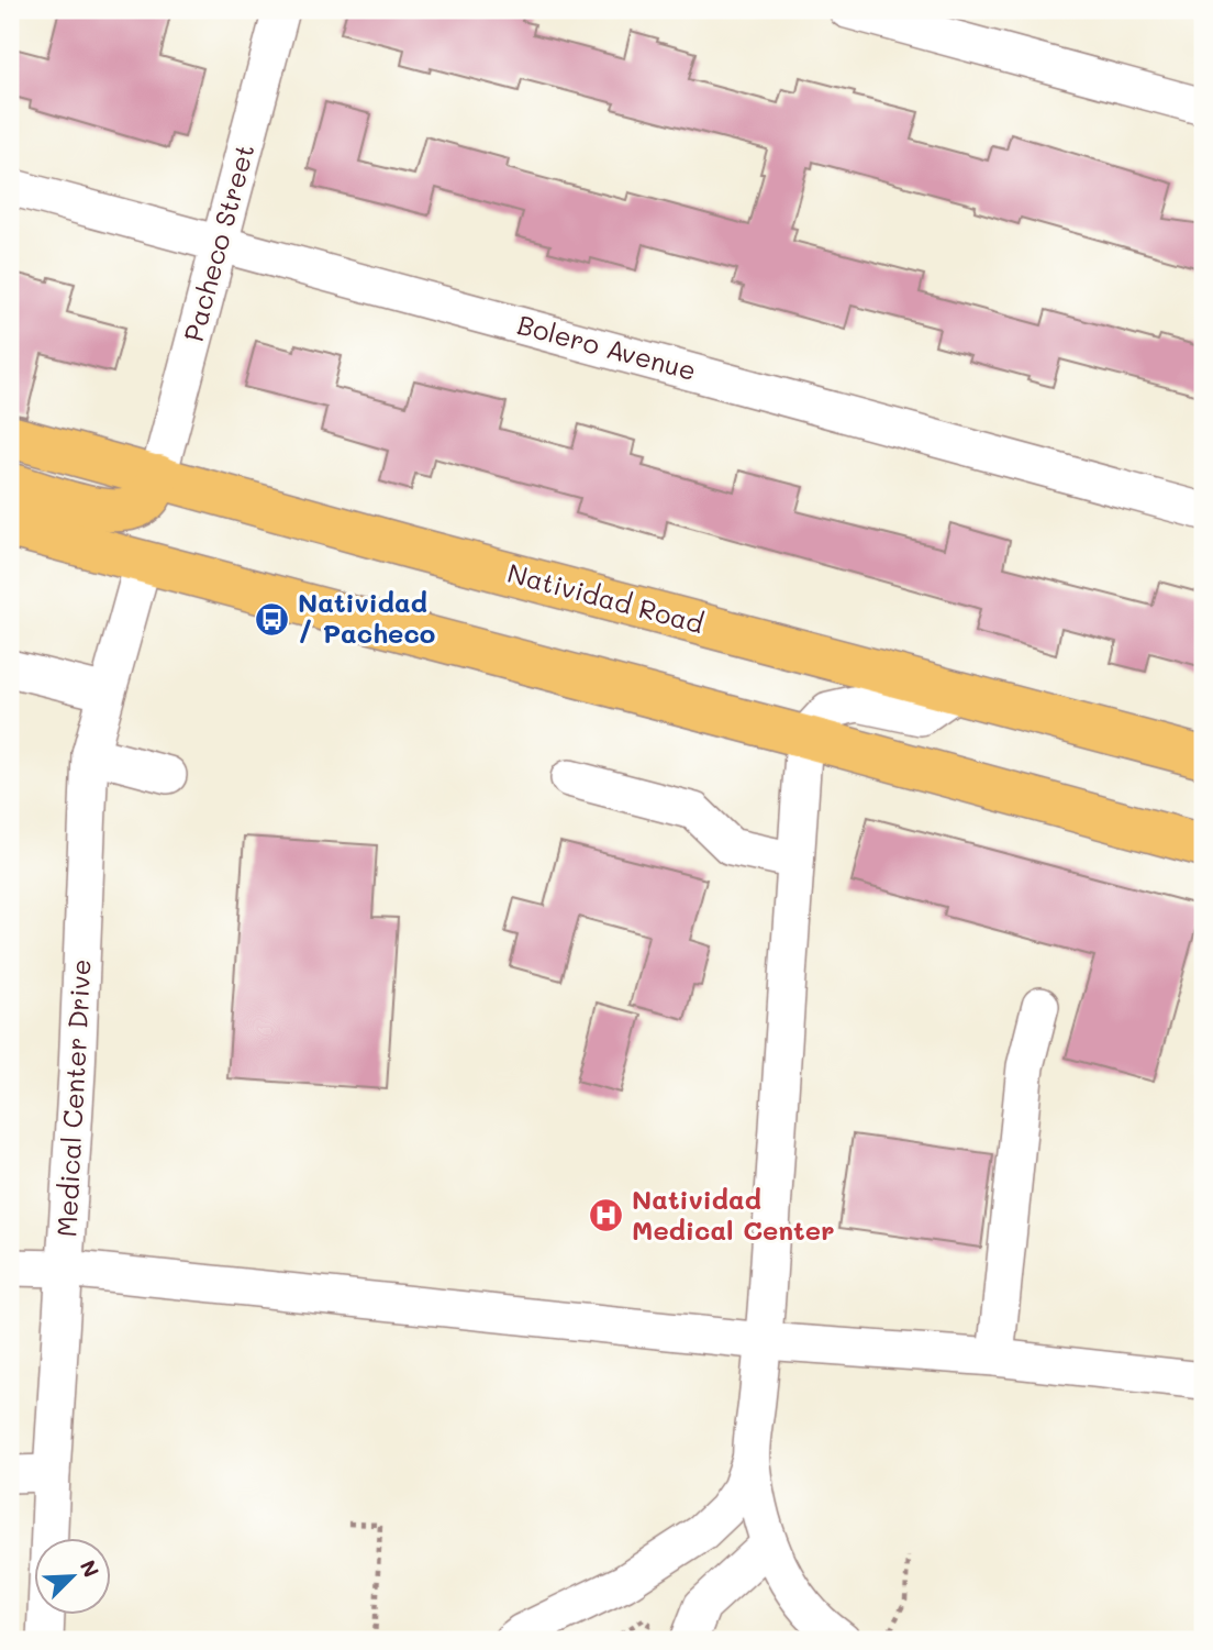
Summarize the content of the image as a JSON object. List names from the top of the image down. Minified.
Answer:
{"streets":{"main road":["Natividad Road"],"street":["Pacheco Street","Bolero Avenue","Medical Center Drive"]},"crossings":[["Pacheco Street","Bolero Avenue"],["Pacheco Street","Natividad Road"]],"places":{"bus stop":["Natividad / Pacheco"],"hospital":["Natividad Medical Center"]},"north":"top right"}
